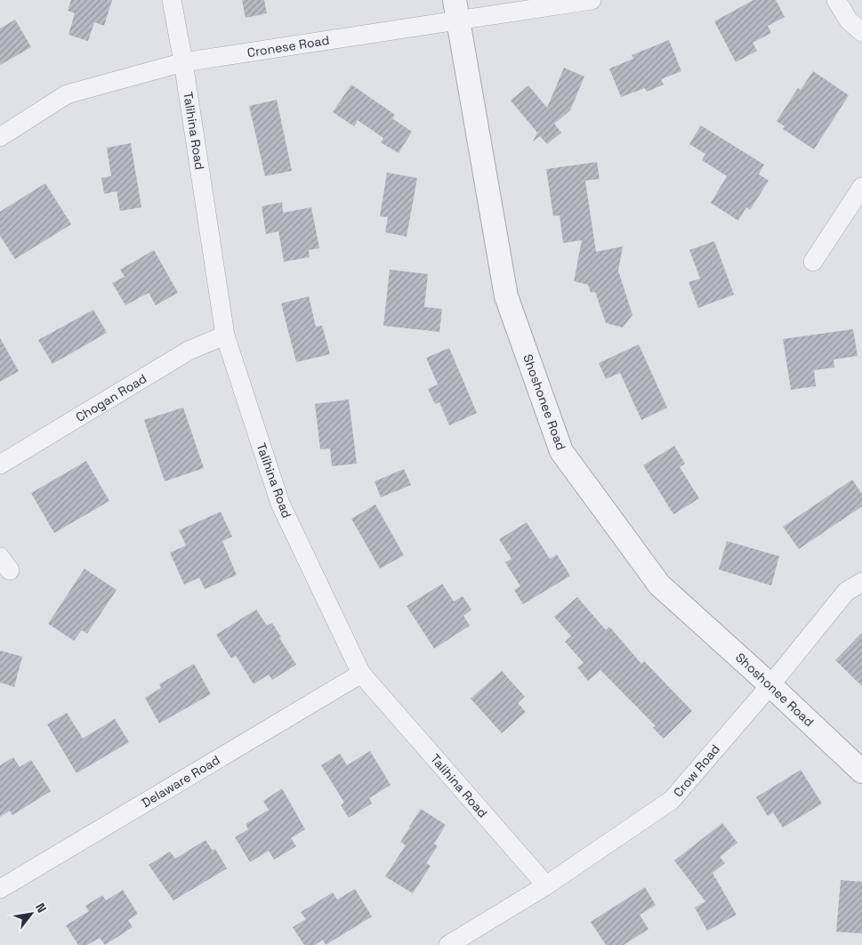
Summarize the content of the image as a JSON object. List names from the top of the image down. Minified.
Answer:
{"streets":{"street":["Cronese Road","Talihina Road","Chogan Road","Shoshonee Road","Crow Road","Delaware Road"]},"crossings":[["Cronese Road","Talihina Road"],["Cronese Road","Shoshonee Road"],["Talihina Road","Chogan Road"],["Talihina Road","Crow Road"],["Talihina Road","Delaware Road"],["Shoshonee Road","Crow Road"]],"north":"top right"}
